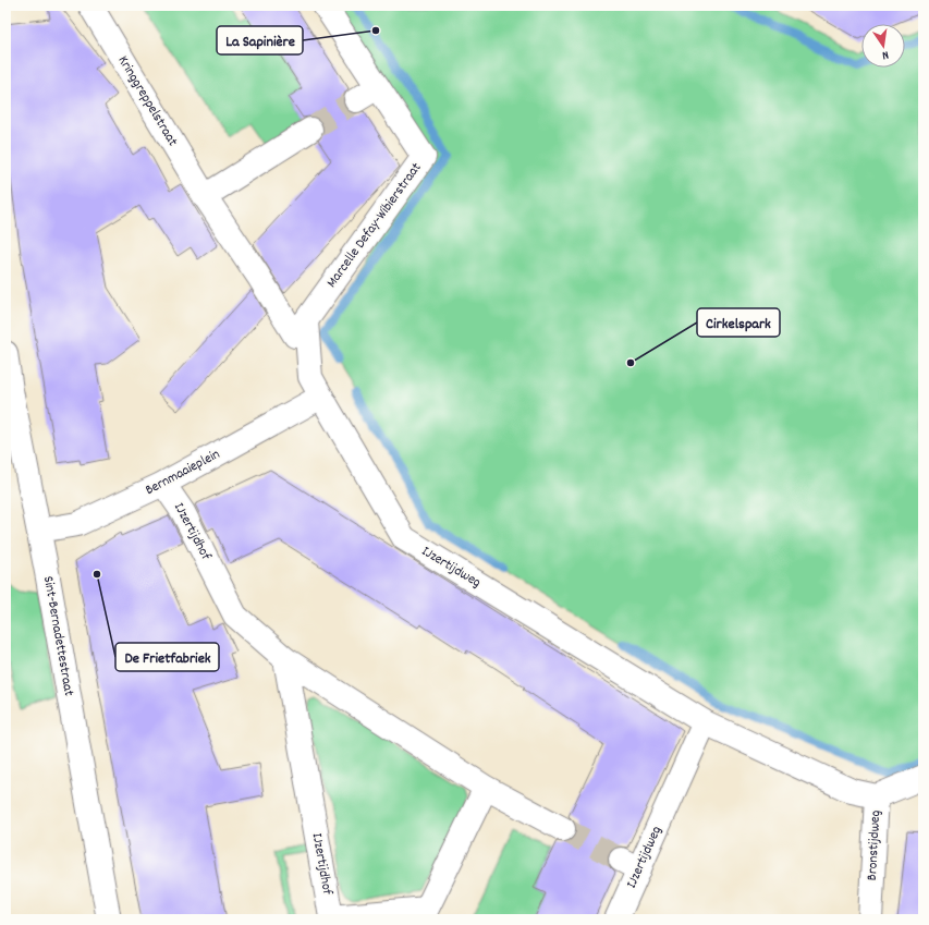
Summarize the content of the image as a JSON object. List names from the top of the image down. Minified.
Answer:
{"streets":{"street":["Kringgreppelstraat","Marcelle Defay-Wibierstraat","Bernmaaieplein","IJzertijdhof","IJzertijdweg","Sint-Bernadettestraat","Bronstijdweg"]},"crossings":[["Kringgreppelstraat","Marcelle Defay-Wibierstraat"],["Kringgreppelstraat","IJzertijdweg"],["Marcelle Defay-Wibierstraat","IJzertijdweg"],["Bernmaaieplein","IJzertijdhof"],["Bernmaaieplein","IJzertijdweg"],["Bernmaaieplein","Sint-Bernadettestraat"],["IJzertijdweg","Bronstijdweg"]],"places":["La Sapinière","Cirkelspark","De Frietfabriek"],"north":"bottom"}
